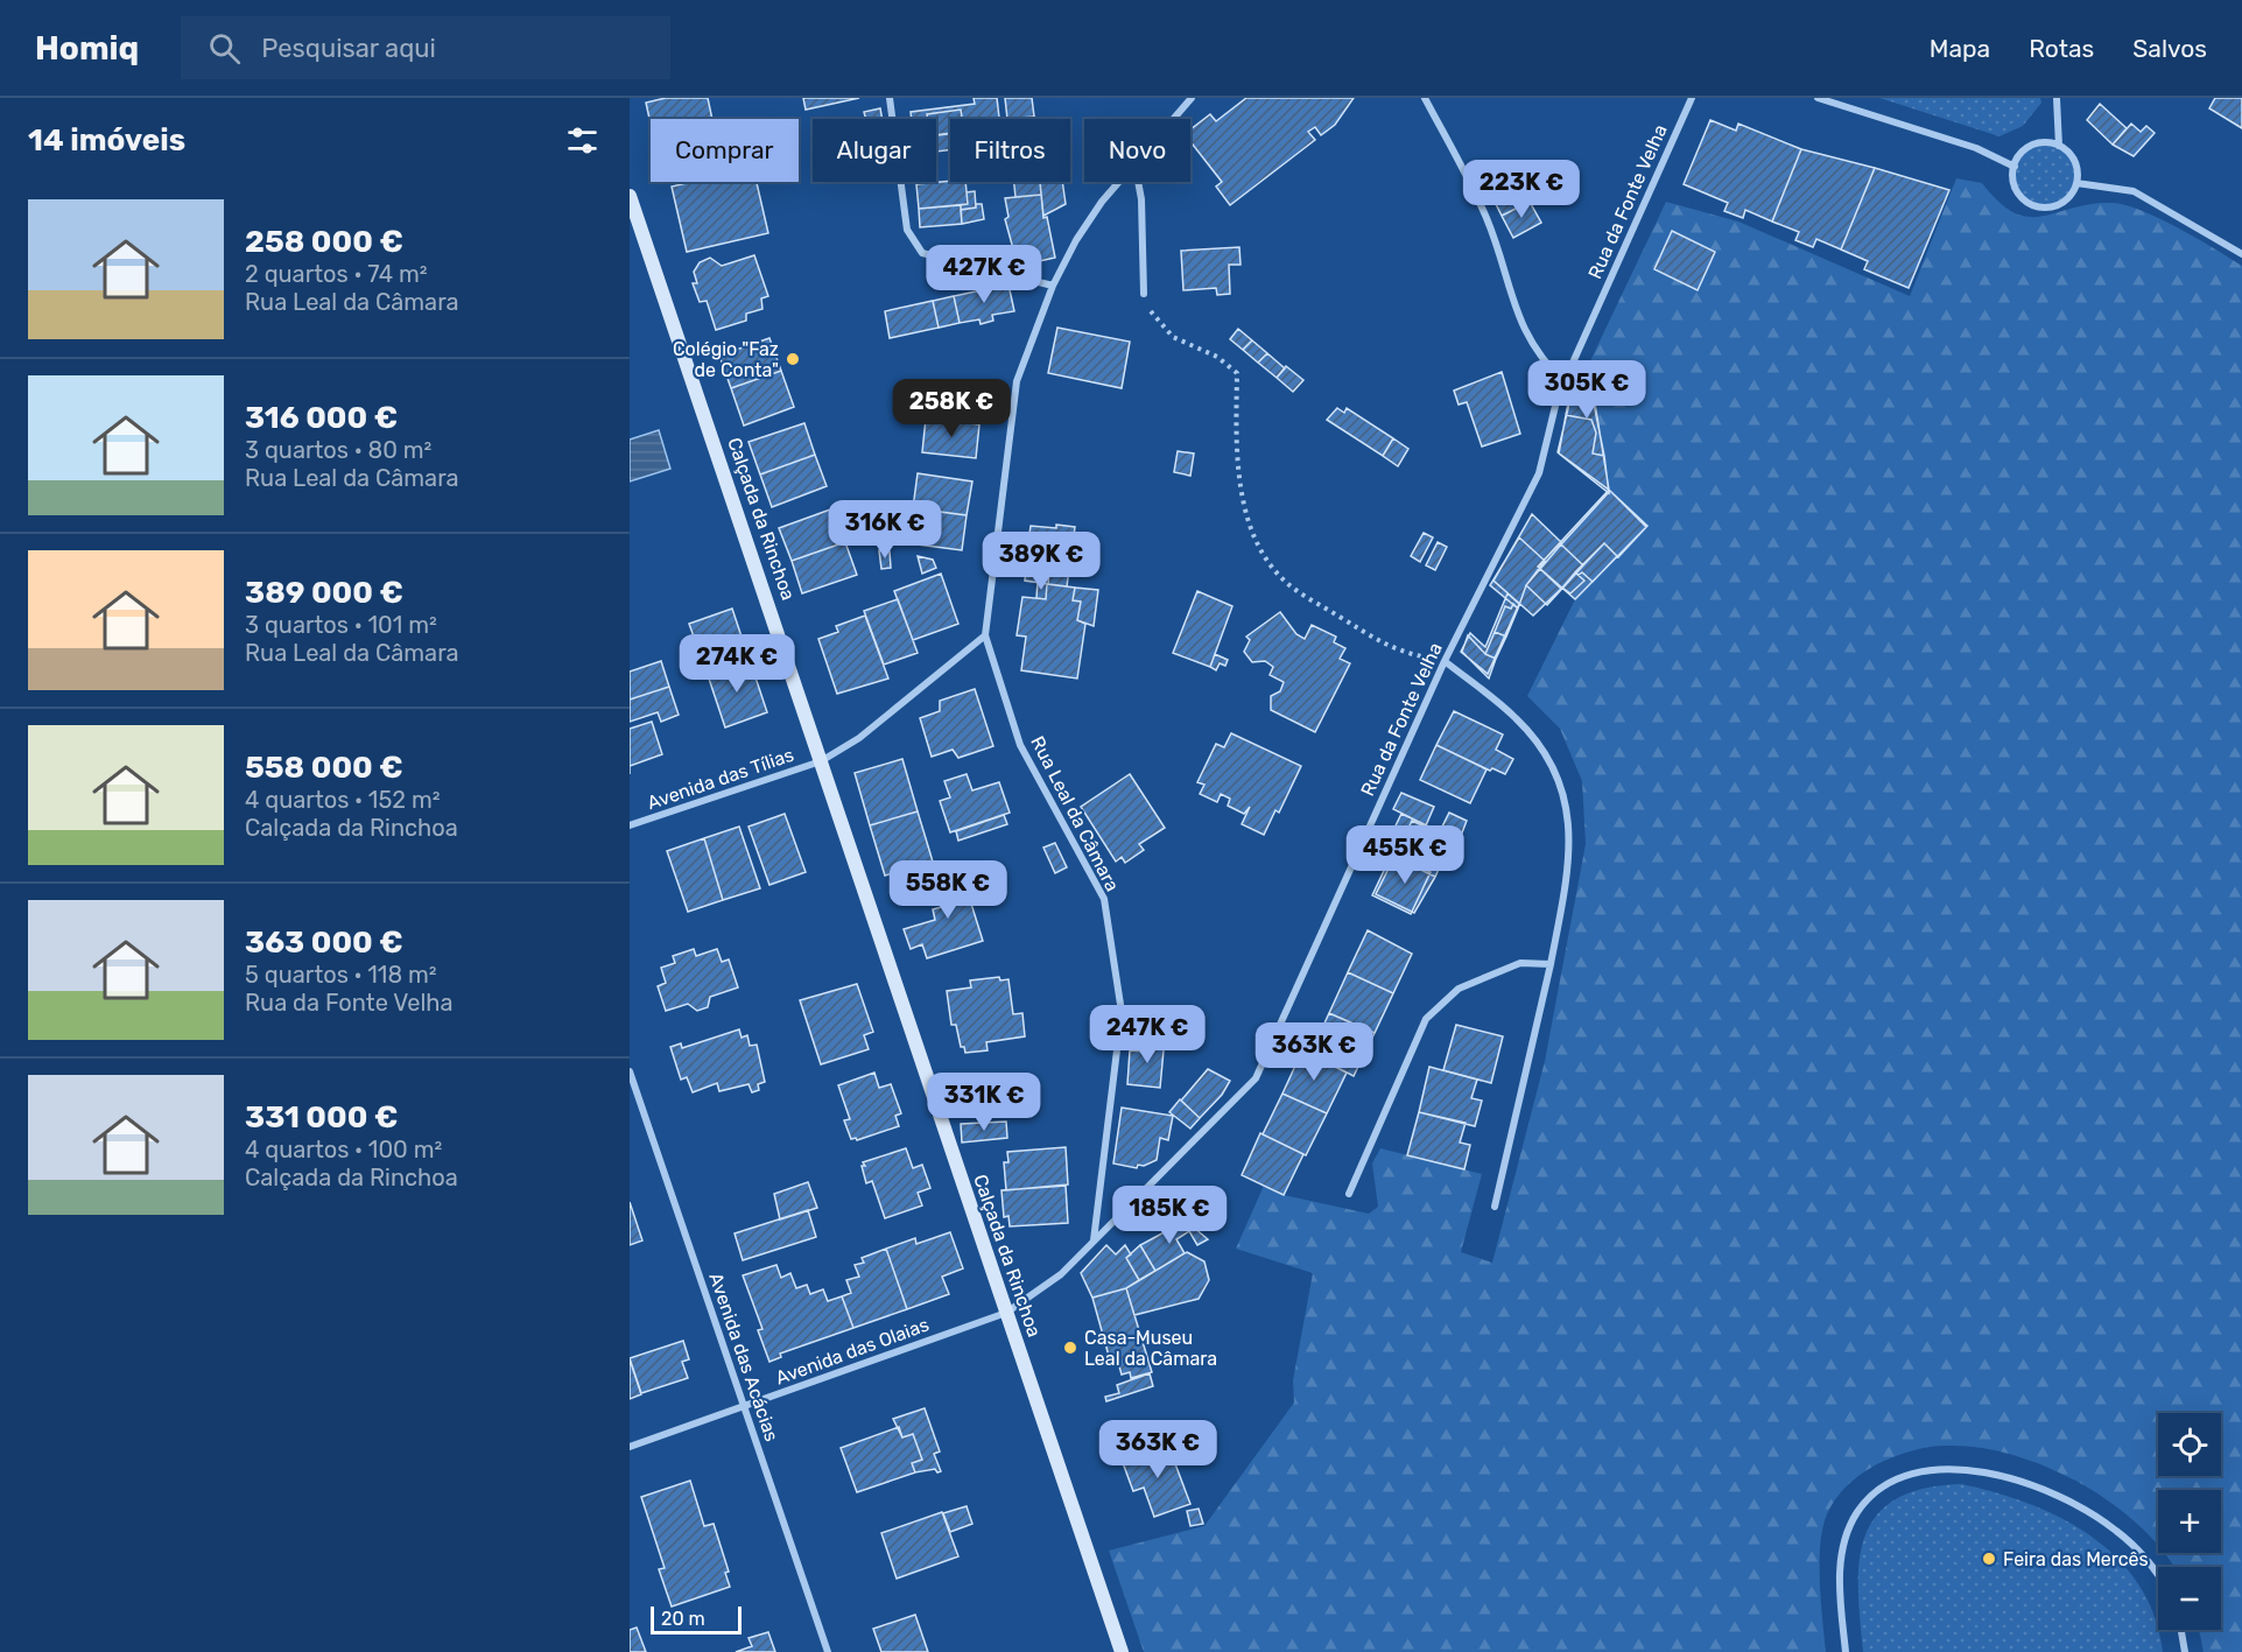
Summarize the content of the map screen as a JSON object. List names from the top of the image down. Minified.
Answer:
{"streets":{"street":["Rua da Fonte Velha","Calçada da Rinchoa","Avenida das Tílias","Rua Leal da Câmara","Avenida das Olaias","Avenida das Acácias"]},"crossings":[["Rua da Fonte Velha","Calçada da Rinchoa"],["Rua da Fonte Velha","Rua Leal da Câmara"],["Rua da Fonte Velha","Avenida das Olaias"],["Calçada da Rinchoa","Avenida das Tílias"],["Calçada da Rinchoa","Avenida das Olaias"],["Avenida das Tílias","Rua Leal da Câmara"],["Avenida das Olaias","Avenida das Acácias"]],"places":["Colégio \"Faz de Conta\"","Casa-Museu Leal da Câmara","Feira das Mercês"],"scale_bar":"20 m","page":{"header":"Homiq","search":"Pesquisar aqui","nav":["Mapa","Rotas","Salvos"],"heading":"14 imóveis","chip":["Comprar","Alugar","Filtros","Novo"],"price":["223K €","427K €","305K €","258K €","316K €","389K €","274K €","455K €","558K €","247K €","363K €","331K €","185K €","363K €"],"list":[{"name":"258 000 €","note":"2 quartos · 74 m² · Rua Leal da Câmara"},{"name":"316 000 €","note":"3 quartos · 80 m² · Rua Leal da Câmara"},{"name":"389 000 €","note":"3 quartos · 101 m² · Rua Leal da Câmara"},{"name":"558 000 €","note":"4 quartos · 152 m² · Calçada da Rinchoa"},{"name":"363 000 €","note":"5 quartos · 118 m² · Rua da Fonte Velha"},{"name":"331 000 €","note":"4 quartos · 100 m² · Calçada da Rinchoa"}],"map_buttons":["+","−"],"scale":"20 m"}}
